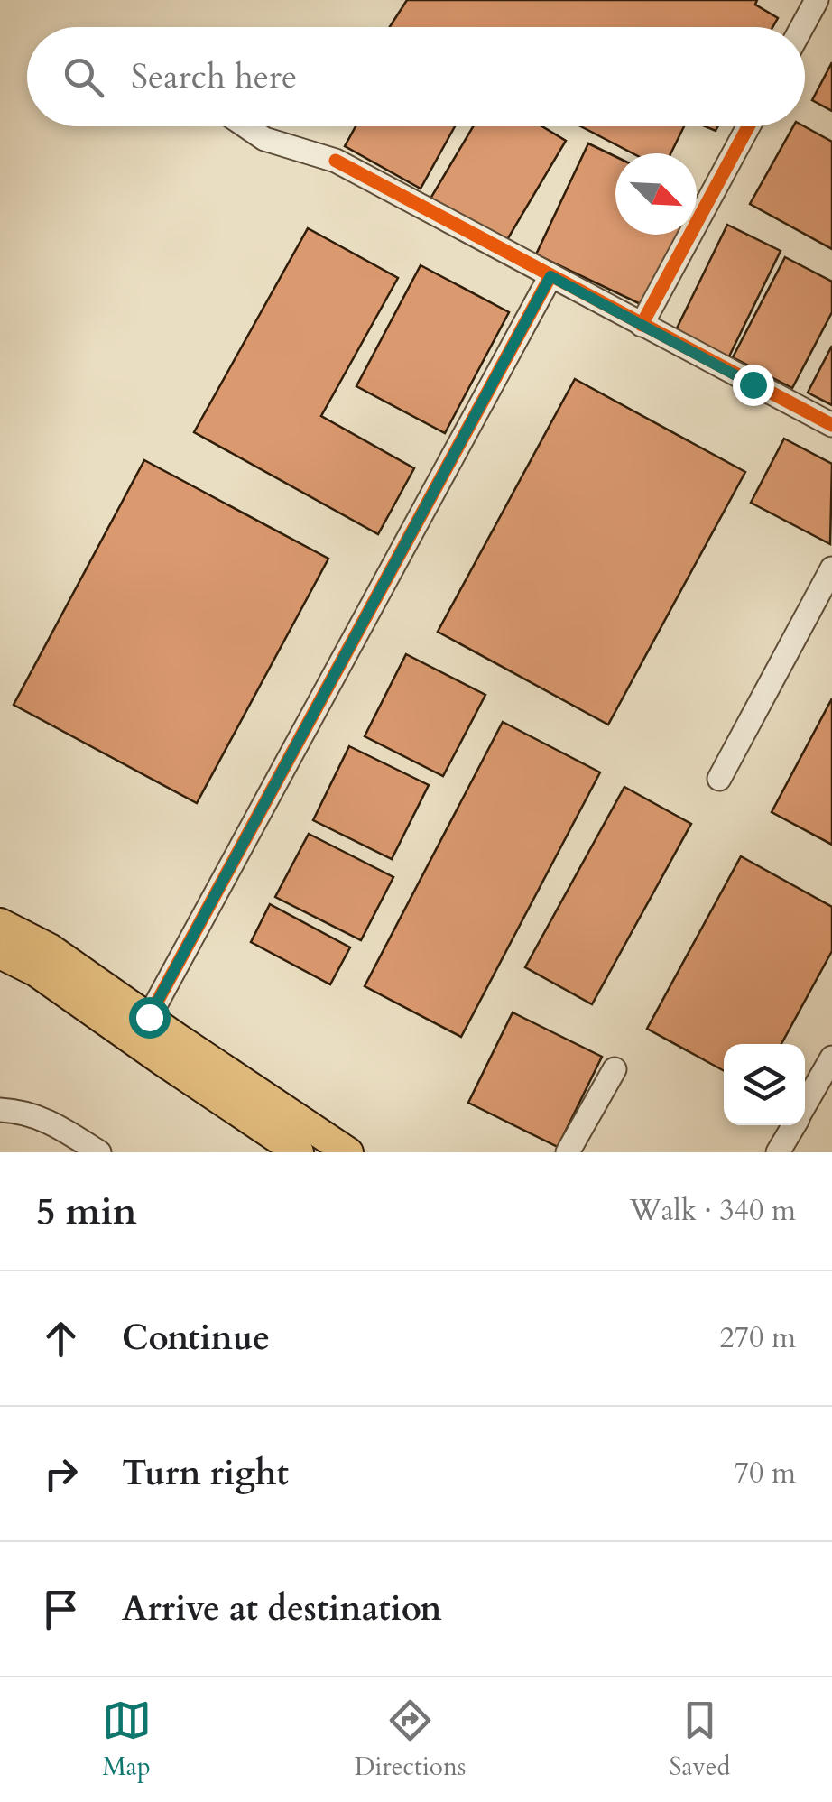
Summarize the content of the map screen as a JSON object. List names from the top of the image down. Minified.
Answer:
{"north":"bottom right","page":{"search":"Search here","heading":["5 min","Walk · 340 m"],"list":[["Continue","270 m"],["Turn right","70 m"],"Arrive at destination"],"nav":["Map","Directions","Saved"]}}
